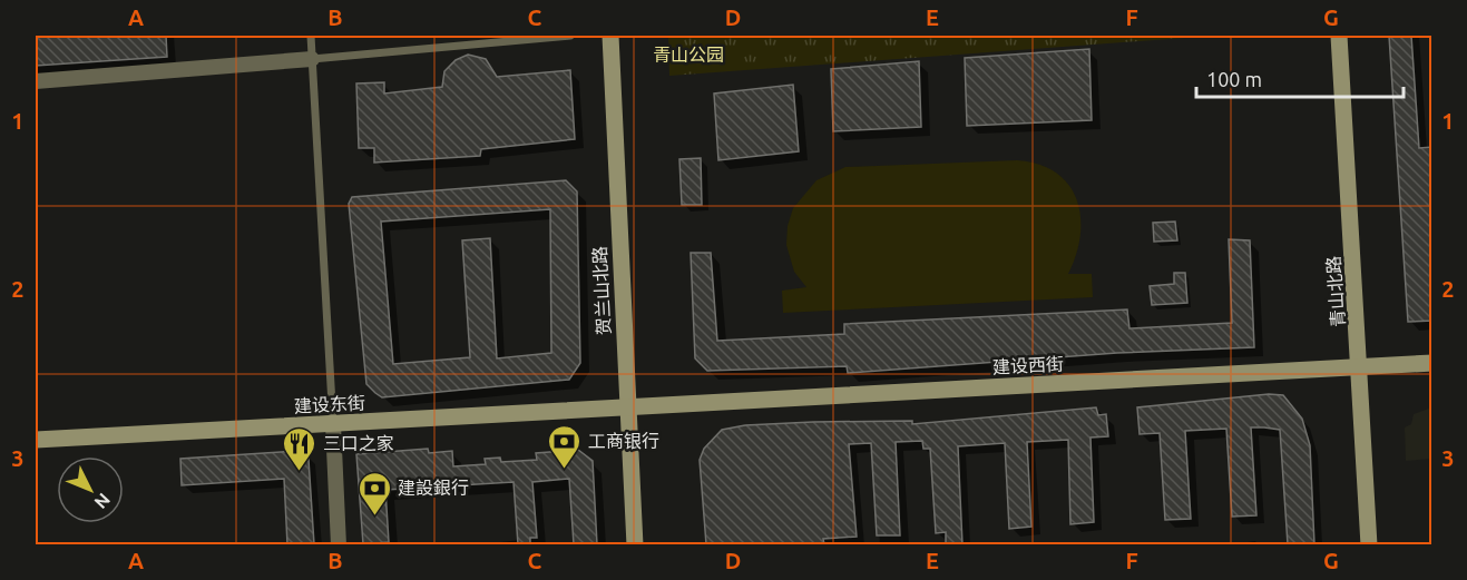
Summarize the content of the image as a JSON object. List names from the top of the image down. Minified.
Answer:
{"streets":{"main road":["贺兰山北路","青山北路","建设西街","建设东街"]},"crossings":[["贺兰山北路","建设西街"],["贺兰山北路","建设东街"],["青山北路","建设西街"],["建设西街","建设东街"]],"parks":["青山公园"],"places":{"bank":["工商银行","建設銀行"],"restaurant":["三口之家"]},"scale_bar":"100 m","north":"bottom right","grid":{"columns":["A","B","C","D","E","F","G"],"rows":["1","2","3"]}}
